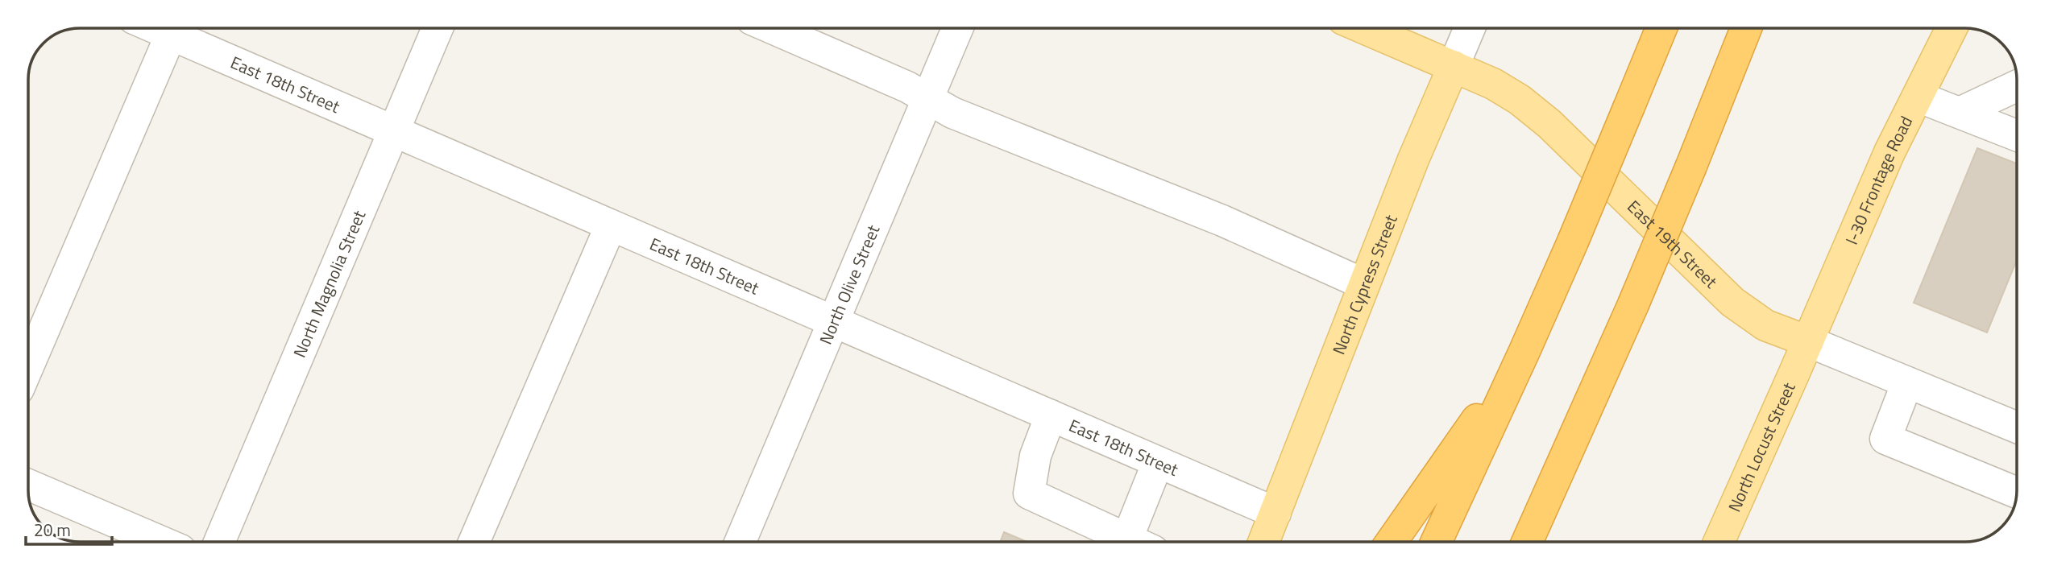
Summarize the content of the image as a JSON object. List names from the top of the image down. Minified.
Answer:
{"streets":{"main road":["I-30 Frontage Road","East 19th Street","North Cypress Street","North Locust Street"],"street":["East 18th Street","North Magnolia Street","North Olive Street"]},"crossings":[["East 18th Street","North Magnolia Street"],["East 18th Street","North Cypress Street"],["East 18th Street","North Olive Street"],["I-30 Frontage Road","East 19th Street"],["I-30 Frontage Road","North Locust Street"],["East 19th Street","North Cypress Street"],["East 19th Street","North Locust Street"]],"scale_bar":"20 m"}
